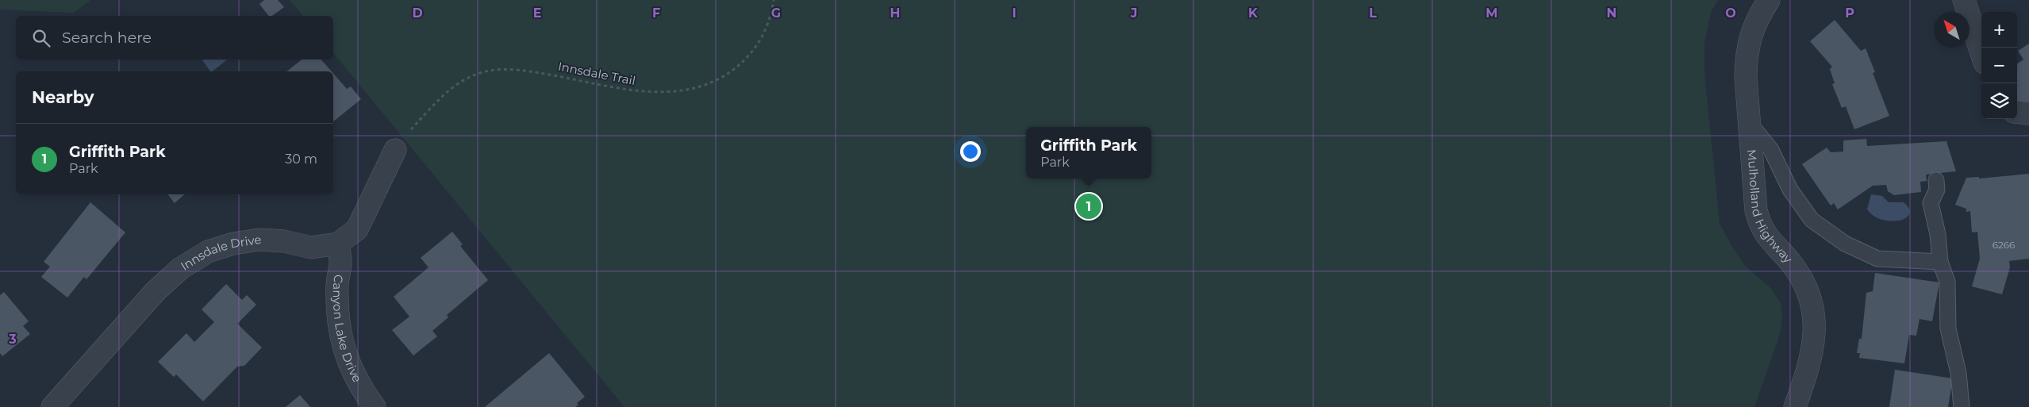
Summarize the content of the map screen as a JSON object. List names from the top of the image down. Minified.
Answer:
{"streets":{"street":["Mulholland Highway","Innsdale Drive","Canyon Lake Drive"],"path":["Innsdale Trail"]},"crossings":[["Innsdale Drive","Canyon Lake Drive"]],"house_numbers":["6266"],"north":"top left","page":{"map_buttons":["+","−"],"search":"Search here","heading":"Nearby","list":[{"mark":"1","name":"Griffith Park","note":"Park","value":"30 m"}],"popup":["Griffith Park","Park"],"pins":"1"},"grid":{"columns":["D","E","F","G","H","I","J","K","L","M","N","O","P"],"rows":["3"]}}
